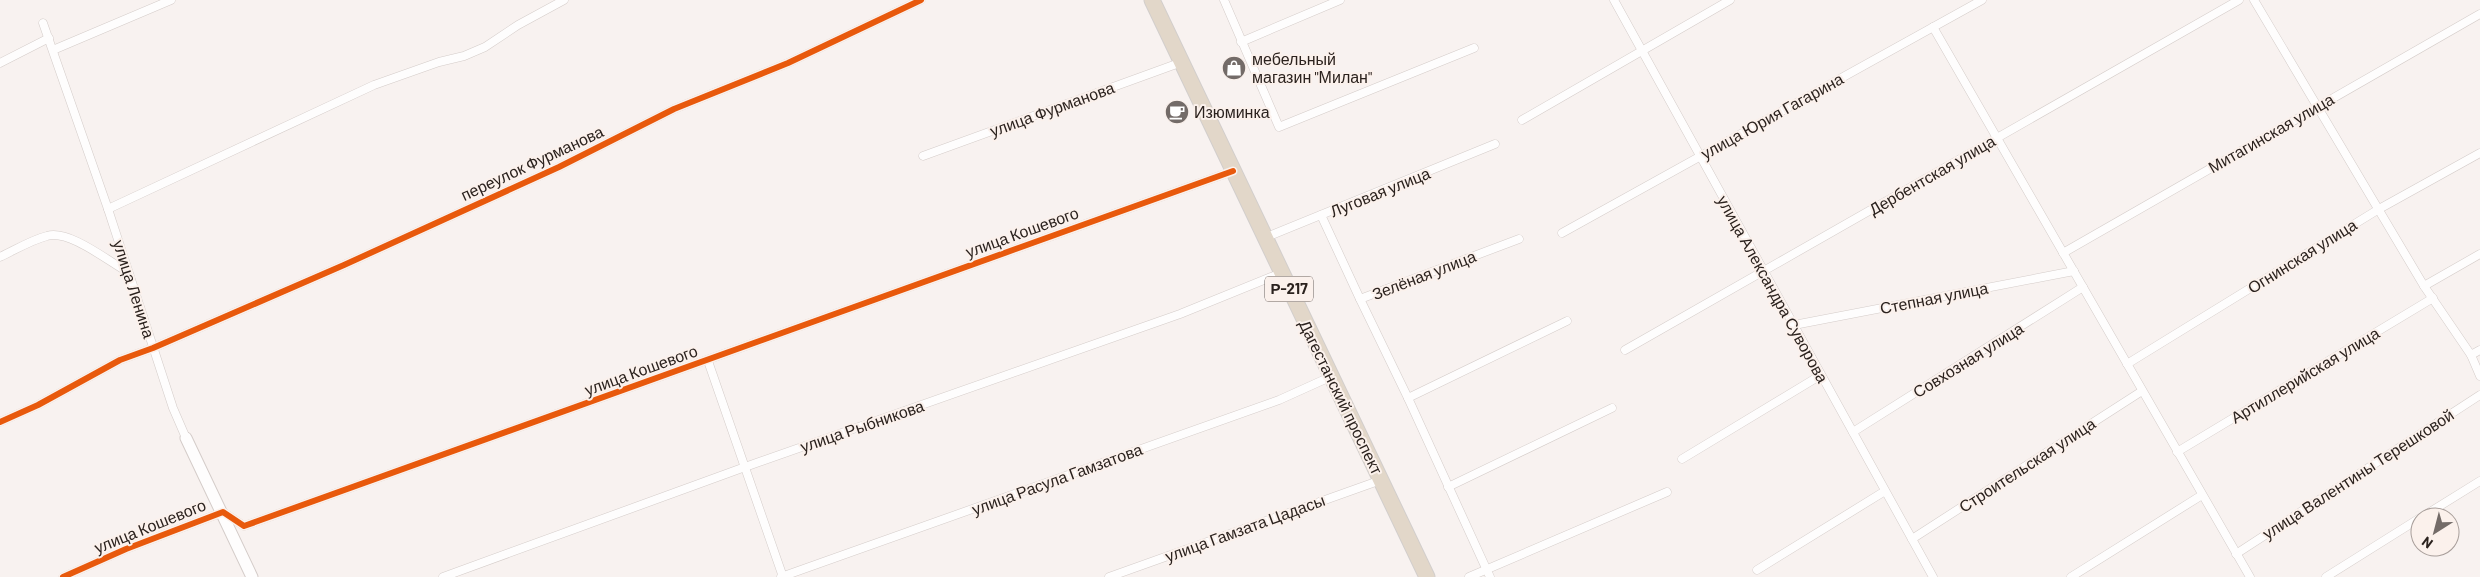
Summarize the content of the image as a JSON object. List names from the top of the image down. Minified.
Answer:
{"streets":{"highway":["Р-217","Дагестанский проспект"],"street":["улица Фурманова","улица Юрия Гагарина","Митагинская улица","переулок Фурманова","Дербентская улица","Луговая улица","улица Кошевого","Огнинская улица","Зелёная улица","улица Ленина","улица Александра Суворова","Степная улица","Совхозная улица","Артиллерийская улица","улица Рыбникова","Строительская улица","улица Валентины Терешковой","улица Расула Гамзатова","улица Гамзата Цадасы"]},"crossings":[["улица Фурманова","Дагестанский проспект"],["улица Юрия Гагарина","улица Александра Суворова"],["переулок Фурманова","улица Ленина"],["Дербентская улица","улица Александра Суворова"],["Луговая улица","Зелёная улица"],["Луговая улица","Дагестанский проспект"],["улица Кошевого","улица Ленина"],["улица Кошевого","Дагестанский проспект"],["улица Александра Суворова","Степная улица"],["улица Александра Суворова","Совхозная улица"],["улица Александра Суворова","Строительская улица"],["Дагестанский проспект","улица Рыбникова"],["Дагестанский проспект","улица Расула Гамзатова"],["Дагестанский проспект","улица Гамзата Цадасы"]],"places":{"shop":["мебельный магазин \"Милан\""],"cafe":["Изюминка"]},"north":"bottom left"}
